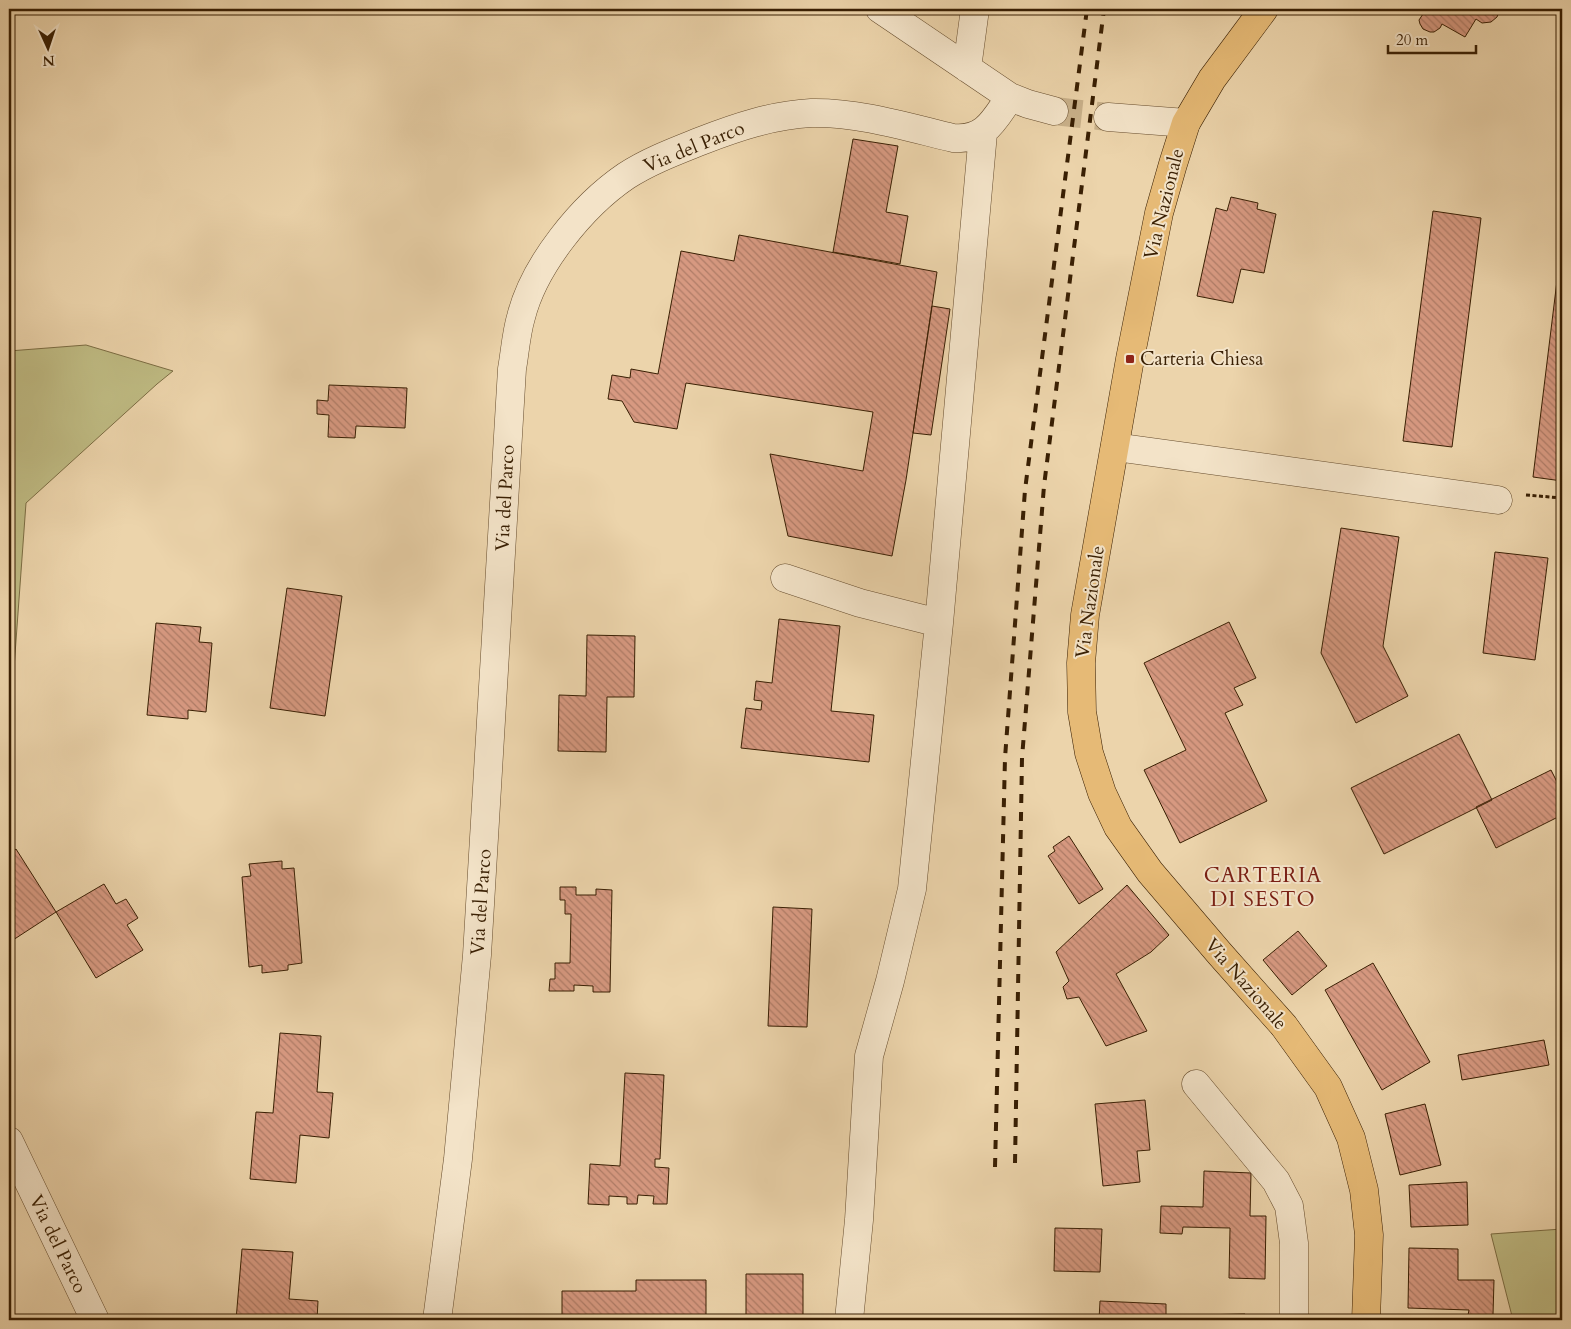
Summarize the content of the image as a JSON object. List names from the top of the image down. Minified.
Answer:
{"streets":{"main road":["Via Nazionale"],"street":["Via del Parco"]},"districts":["CARTERIA DI SESTO"],"places":{"transit":["Carteria Chiesa"]},"scale_bar":"20 m","north":"bottom"}
